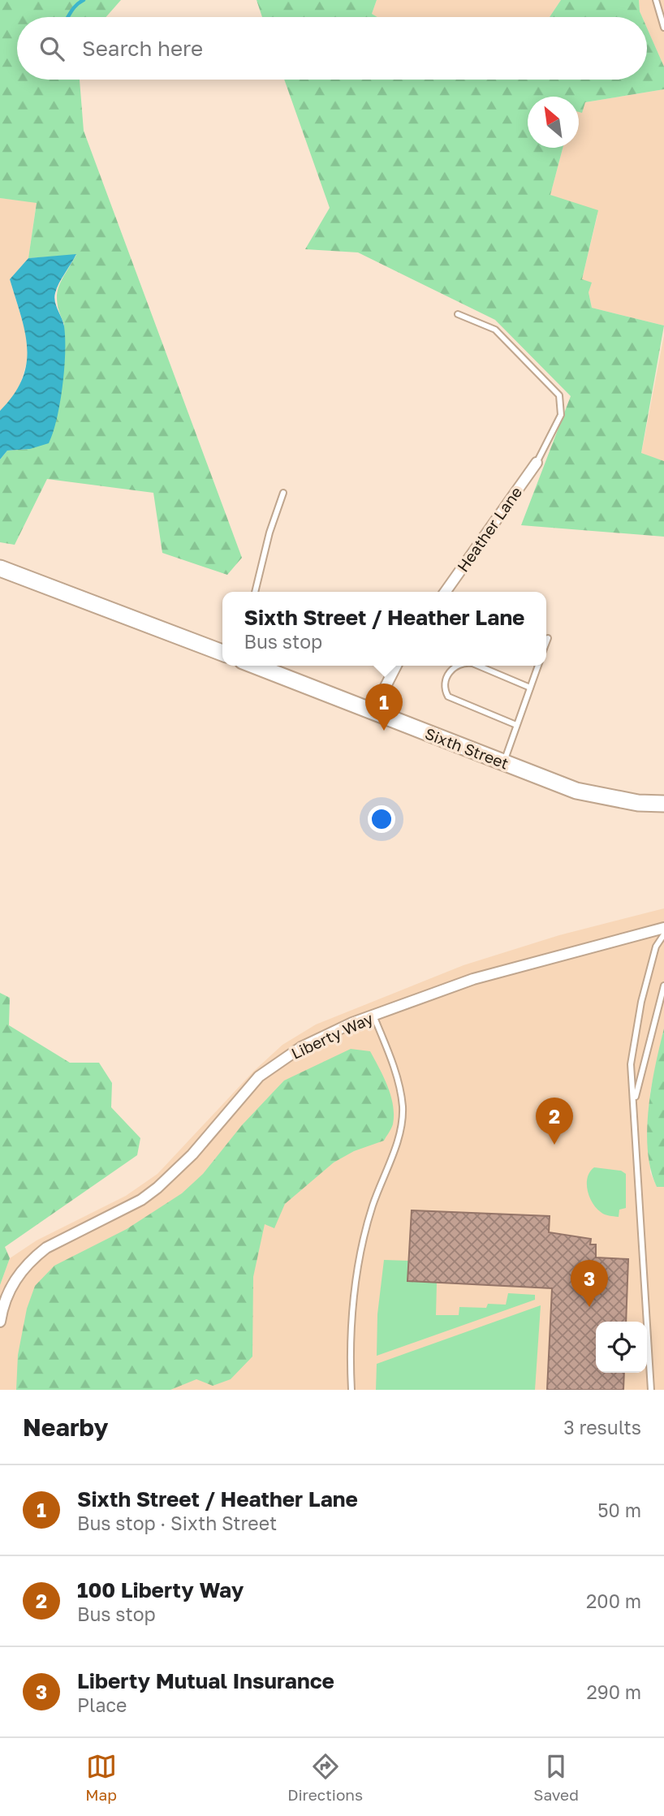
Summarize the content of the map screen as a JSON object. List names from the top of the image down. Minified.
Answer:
{"streets":{"main road":["Sixth Street"],"street":["Heather Lane","Liberty Way"]},"north":"top left","page":{"search":"Search here","popup":["Sixth Street / Heather Lane","Bus stop"],"pins":["1","2","3"],"heading":["Nearby","3 results"],"list":[{"mark":"1","name":"Sixth Street / Heather Lane","note":"Bus stop · Sixth Street","value":"50 m"},{"mark":"2","name":"100 Liberty Way","note":"Bus stop","value":"200 m"},{"mark":"3","name":"Liberty Mutual Insurance","note":"Place","value":"290 m"}],"nav":["Map","Directions","Saved"]}}
